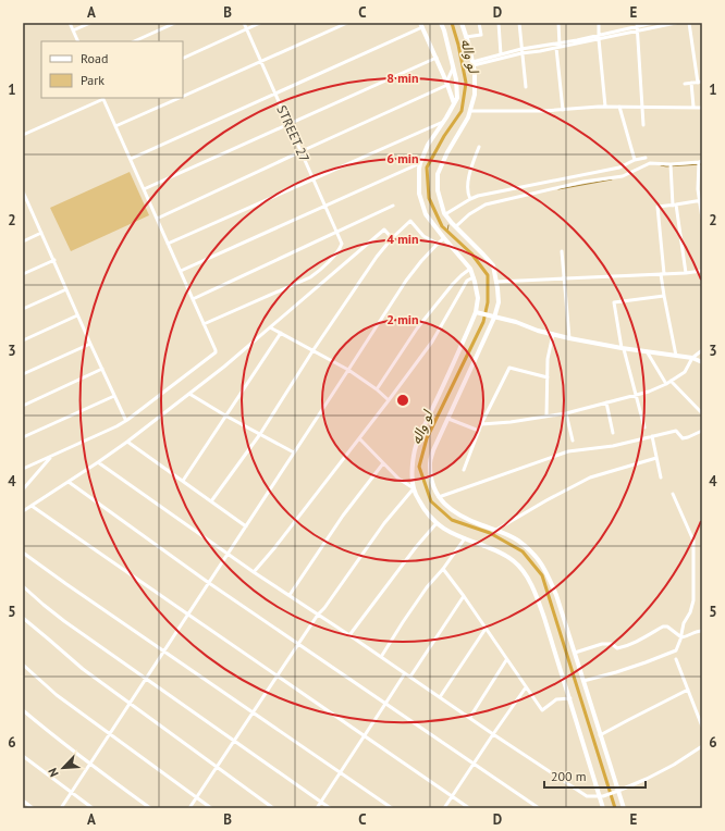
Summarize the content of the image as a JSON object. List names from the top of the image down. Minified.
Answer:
{"streets":{"street":["STREET 27"]},"water":["لو واله"],"legend":["Road","Park"],"scale_bar":"200 m","north":"bottom left","grid":{"columns":["A","B","C","D","E"],"rows":["1","2","3","4","5","6"]},"rings":["8 min","6 min","4 min","2 min"]}
